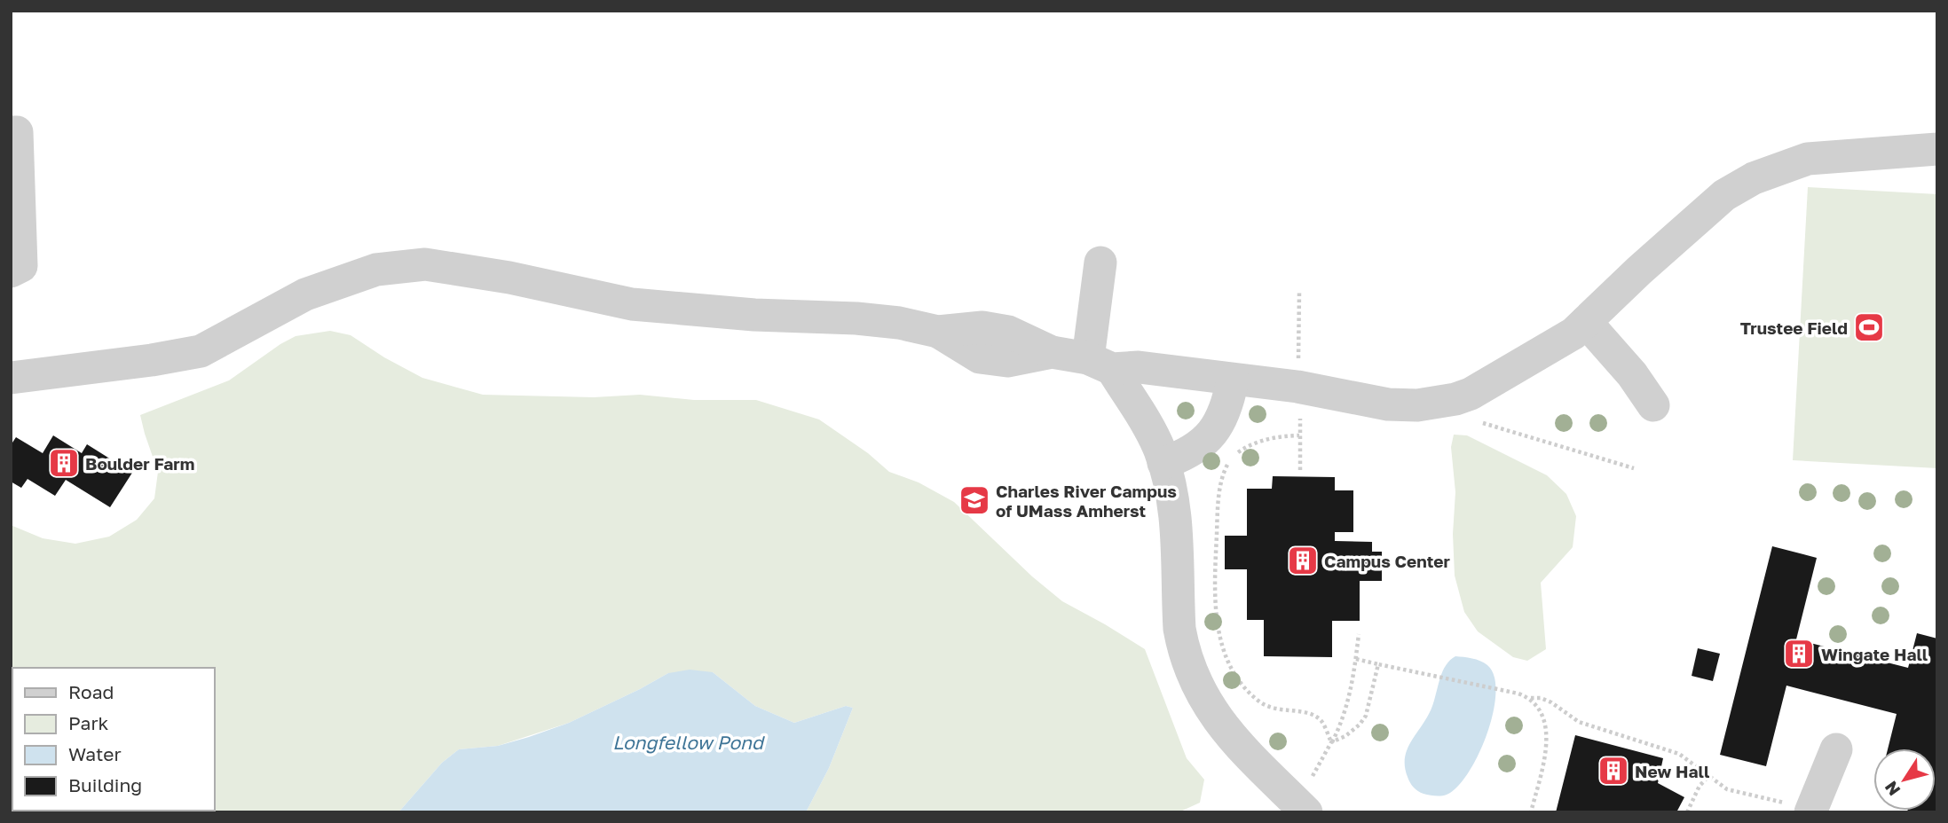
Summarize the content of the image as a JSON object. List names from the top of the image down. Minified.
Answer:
{"water":["Longfellow Pond"],"places":{"sports":["Trustee Field"],"building":["Boulder Farm","Campus Center","Wingate Hall","New Hall"],"school or university":["Charles River Campus of UMass Amherst"]},"legend":["Road","Park","Water","Building"],"north":"bottom left"}
